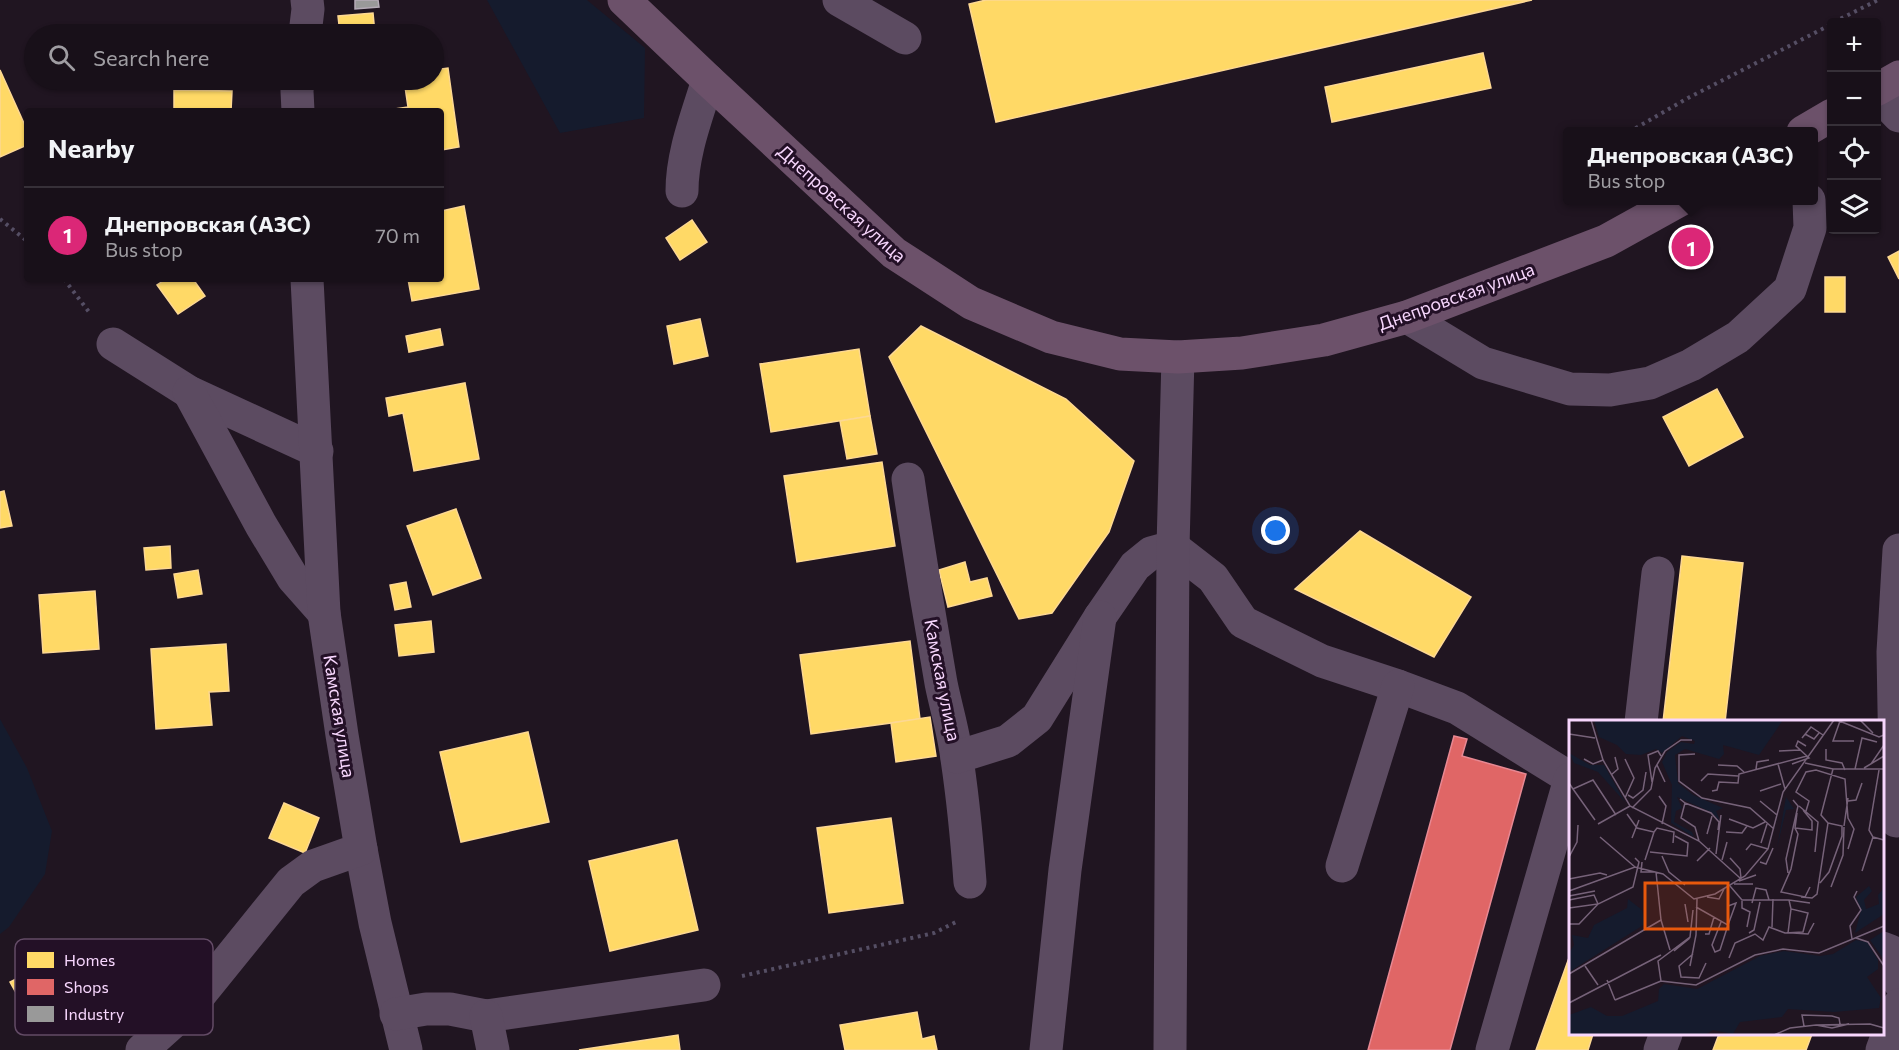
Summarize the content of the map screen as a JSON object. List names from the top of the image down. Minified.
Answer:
{"streets":{"main road":["Днепровская улица"],"street":["Камская улица"]},"legend":["Homes","Shops","Industry"],"page":{"map_buttons":["+","−"],"search":"Search here","heading":"Nearby","popup":["Днепровская (АЗС)","Bus stop"],"list":[{"mark":"1","name":"Днепровская (АЗС)","note":"Bus stop","value":"70 m"}],"pins":"1"}}
